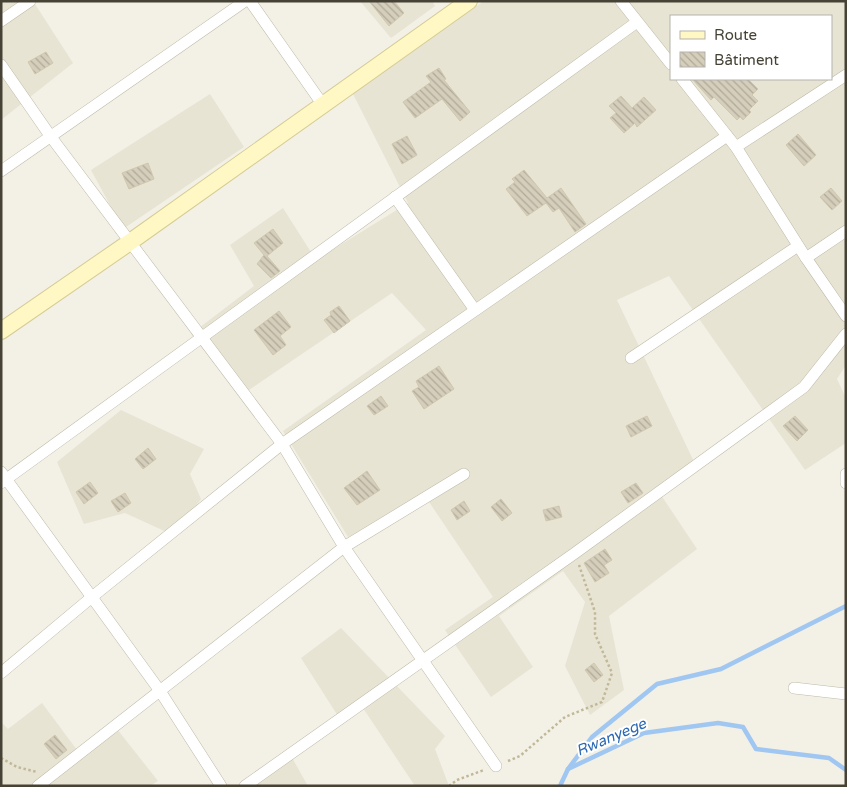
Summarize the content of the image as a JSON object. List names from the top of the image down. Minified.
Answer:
{"water":["Rwanyege"],"legend":["Route","Bâtiment"]}
